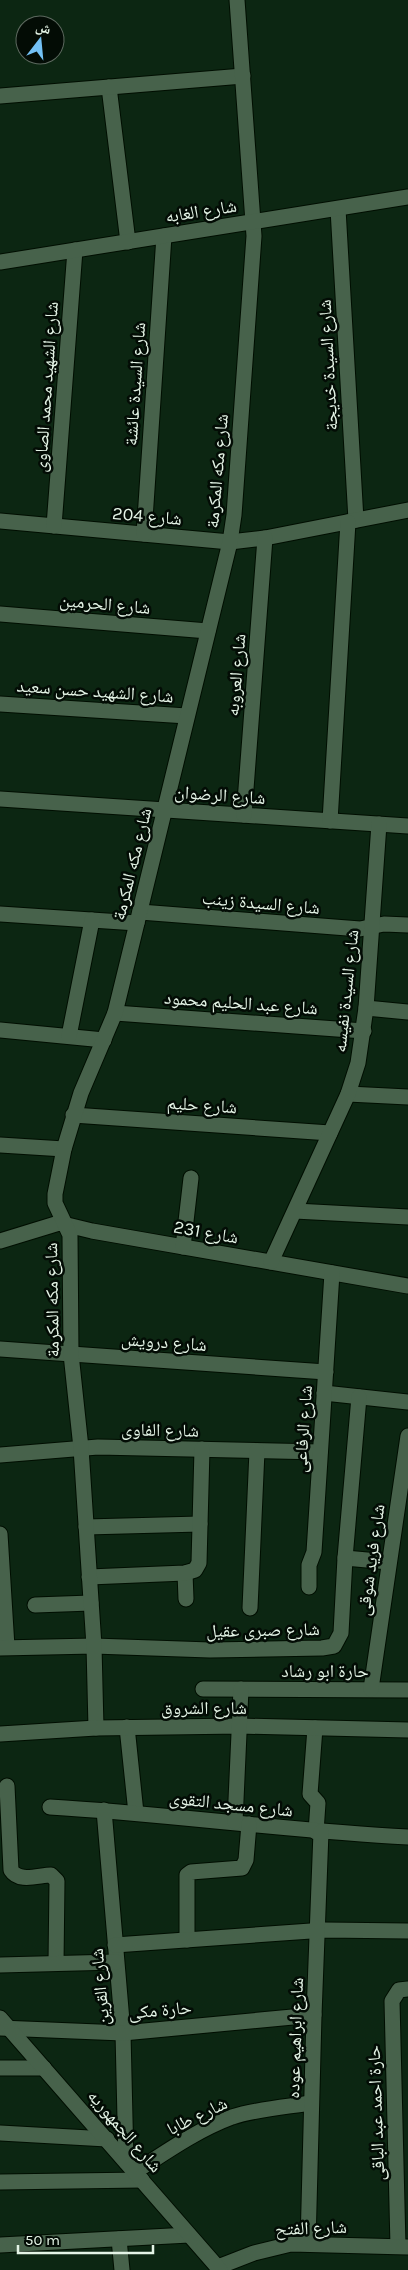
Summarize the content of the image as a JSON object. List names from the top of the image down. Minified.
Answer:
{"streets":{"street":["شارع الغابه","شارع السيدة خديجة","شارع السيدة عائشة","شارع الشهيد محمد الصاوى","شارع مكه المكرمة","شارع 204","شارع الحرمين","شارع العروبه","شارع الشهيد حسن سعيد","شارع الرضوان","شارع السيدة زينب","شارع السيدة نفيسه","شارع عبد الحليم محمود","شارع حليم","شارع 231","شارع درويش","شارع الرفاعى","شارع الفاوى","شارع فريد شوقى","شارع صبرى عقيل","حارة ابو رشاد","شارع الشروق","شارع مسجد التقوى","شارع القرين","حارة مكى","شارع ابراهيم عوده","حارة احمد عبد الباقى","شارع طابا","شارع الجمهوريه","شارع الفتح"]},"crossings":[["شارع الغابه","شارع السيدة خديجة"],["شارع الغابه","شارع السيدة عائشة"],["شارع الغابه","شارع الشهيد محمد الصاوى"],["شارع الغابه","شارع مكه المكرمة"],["شارع السيدة خديجة","شارع 204"],["شارع السيدة خديجة","شارع الرضوان"],["شارع السيدة عائشة","شارع 204"],["شارع الشهيد محمد الصاوى","شارع 204"],["شارع مكه المكرمة","شارع 204"],["شارع مكه المكرمة","شارع الحرمين"],["شارع مكه المكرمة","شارع الشهيد حسن سعيد"],["شارع مكه المكرمة","شارع الرضوان"],["شارع مكه المكرمة","شارع السيدة زينب"],["شارع مكه المكرمة","شارع عبد الحليم محمود"],["شارع مكه المكرمة","شارع حليم"],["شارع مكه المكرمة","شارع 231"],["شارع مكه المكرمة","شارع درويش"],["شارع مكه المكرمة","شارع الفاوى"],["شارع مكه المكرمة","شارع صبرى عقيل"],["شارع مكه المكرمة","شارع الشروق"],["شارع 204","شارع العروبه"],["شارع العروبه","شارع الرضوان"],["شارع الرضوان","شارع السيدة نفيسه"],["شارع السيدة زينب","شارع السيدة نفيسه"],["شارع السيدة نفيسه","شارع عبد الحليم محمود"],["شارع السيدة نفيسه","شارع حليم"],["شارع السيدة نفيسه","شارع 231"],["شارع 231","شارع الرفاعى"],["شارع درويش","شارع الرفاعى"],["شارع الرفاعى","شارع الفاوى"],["شارع فريد شوقى","حارة ابو رشاد"],["شارع الشروق","شارع ابراهيم عوده"],["شارع مسجد التقوى","شارع القرين"],["شارع مسجد التقوى","شارع ابراهيم عوده"],["شارع القرين","حارة مكى"],["شارع القرين","شارع طابا"],["شارع القرين","شارع الجمهوريه"],["حارة مكى","شارع ابراهيم عوده"],["حارة مكى","شارع الجمهوريه"],["شارع ابراهيم عوده","شارع طابا"],["شارع ابراهيم عوده","شارع الفتح"],["حارة احمد عبد الباقى","شارع الفتح"],["شارع طابا","شارع الجمهوريه"],["شارع الجمهوريه","شارع الفتح"]],"scale_bar":"50 m","north":"top"}
